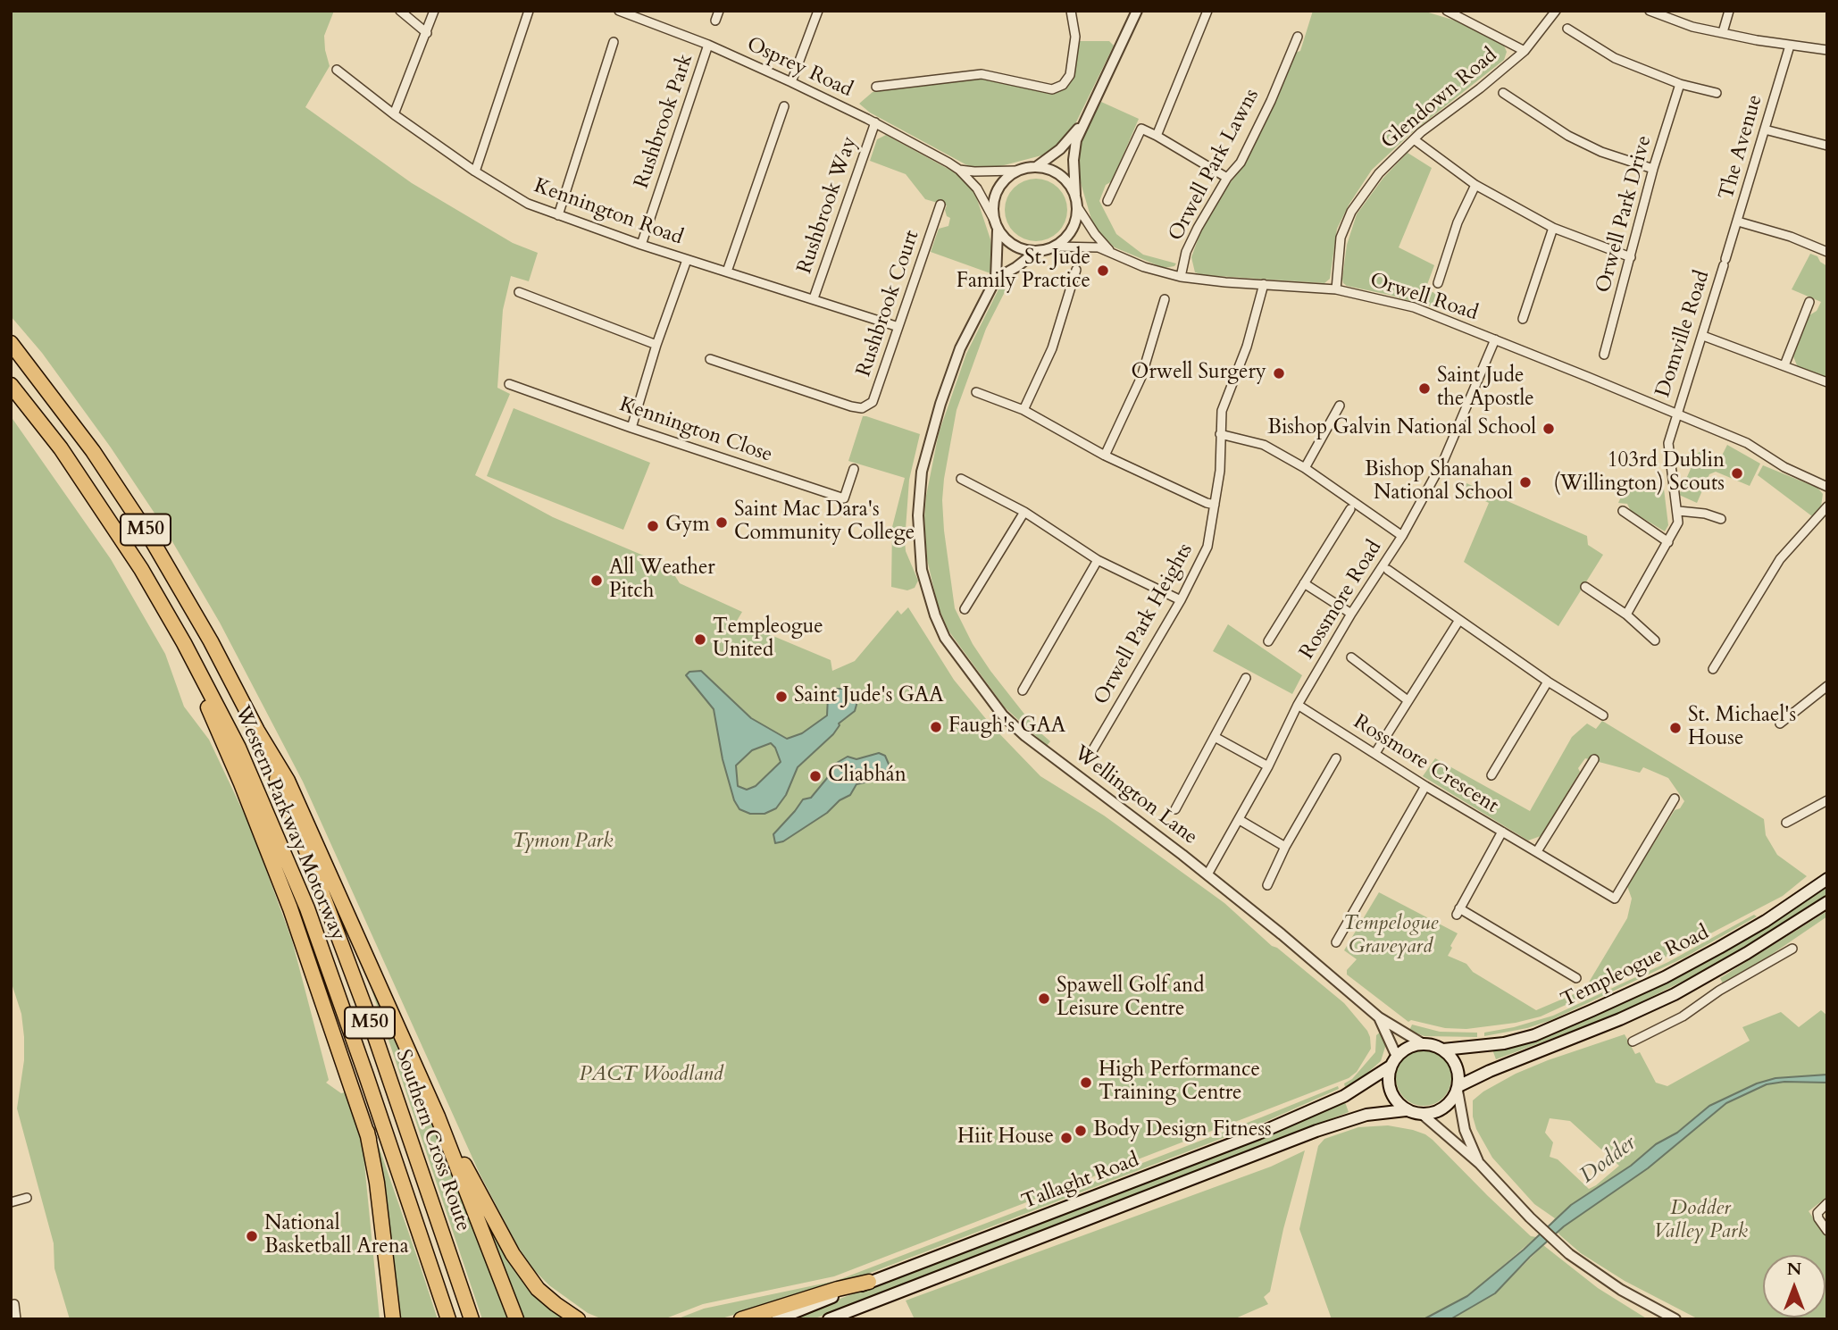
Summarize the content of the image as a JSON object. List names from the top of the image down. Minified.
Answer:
{"streets":{"highway":["M50","Western Parkway Motorway","Southern Cross Route"],"main road":["Templeogue Road","Tallaght Road"],"street":["Osprey Road","Glendown Road","Rushbrook Park","The Avenue","Orwell Park Lawns","Rushbrook Way","Kennington Road","Orwell Park Drive","Orwell Road","Rushbrook Court","Domville Road","Kennington Close","Rossmore Road","Orwell Park Heights","Rossmore Crescent","Wellington Lane"]},"crossings":[["Osprey Road","Rushbrook Park"],["Osprey Road","Rushbrook Way"],["Osprey Road","Orwell Road"],["Osprey Road","Wellington Lane"],["Glendown Road","Orwell Road"],["Rushbrook Park","Kennington Road"],["The Avenue","Domville Road"],["Orwell Park Lawns","Orwell Road"],["Rushbrook Way","Kennington Road"],["Kennington Road","Rushbrook Court"],["Orwell Road","Domville Road"],["Orwell Road","Rossmore Road"],["Orwell Road","Orwell Park Heights"],["Orwell Road","Wellington Lane"],["M50","Western Parkway Motorway"],["M50","Southern Cross Route"],["Rossmore Road","Rossmore Crescent"],["Rossmore Road","Wellington Lane"],["Wellington Lane","Templeogue Road"],["Wellington Lane","Tallaght Road"],["Western Parkway Motorway","Southern Cross Route"],["Templeogue Road","Tallaght Road"]],"water":["Dodder"],"parks":["Tymon Park","Tempelogue Graveyard","PACT Woodland","Dodder Valley Park"],"places":["St. Jude Family Practice","Orwell Surgery","Saint Jude the Apostle","Bishop Galvin National School","103rd Dublin (Willington) Scouts","Bishop Shanahan National School","Saint Mac Dara's Community College","Gym","All Weather Pitch","Templeogue United","Saint Jude's GAA","Faugh's GAA","St. Michael's House","Cliabhán","Spawell Golf and Leisure Centre","High Performance Training Centre","Body Design Fitness","Hiit House","National Basketball Arena"],"north":"top"}
